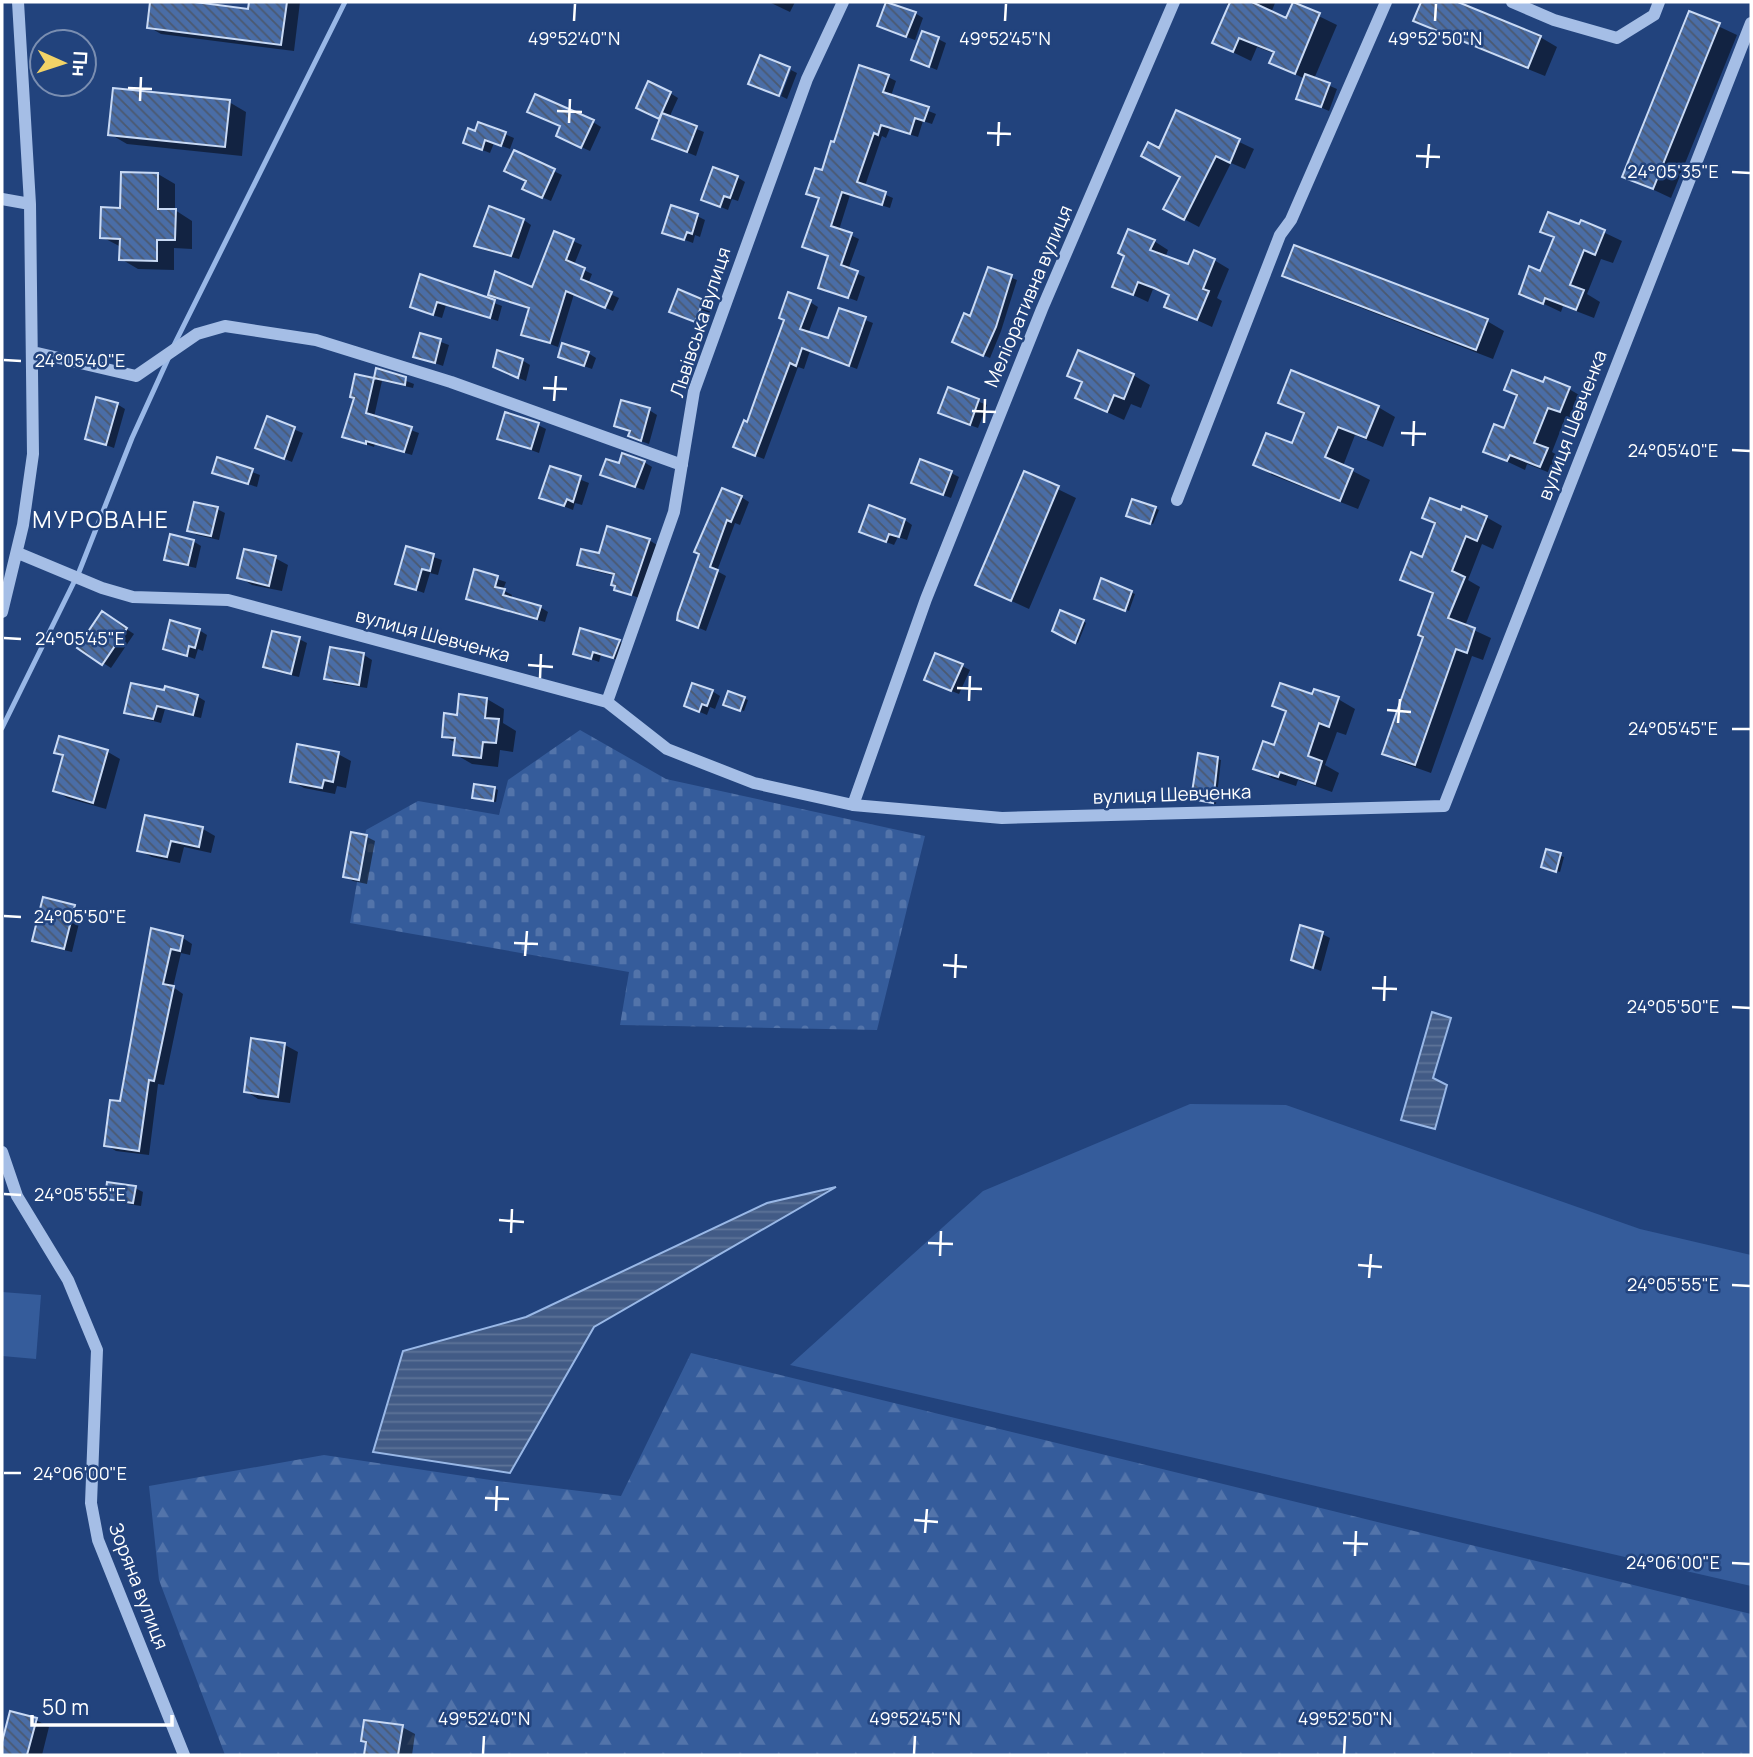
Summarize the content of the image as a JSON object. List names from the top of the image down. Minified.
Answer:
{"streets":{"street":["Меліоративна вулиця","Львівська вулиця","вулиця Шевченка","Зоряна вулиця"]},"crossings":[["Меліоративна вулиця","вулиця Шевченка"],["Львівська вулиця","вулиця Шевченка"]],"districts":["МУРОВАНЕ"],"scale_bar":"50 m","north":"right","coordinates":["49°52'40\"N","49°52'45\"N","49°52'50\"N","24°05'35\"E","24°05'40\"E","24°05'45\"E","24°05'50\"E","24°05'55\"E","24°06'00\"E"]}
